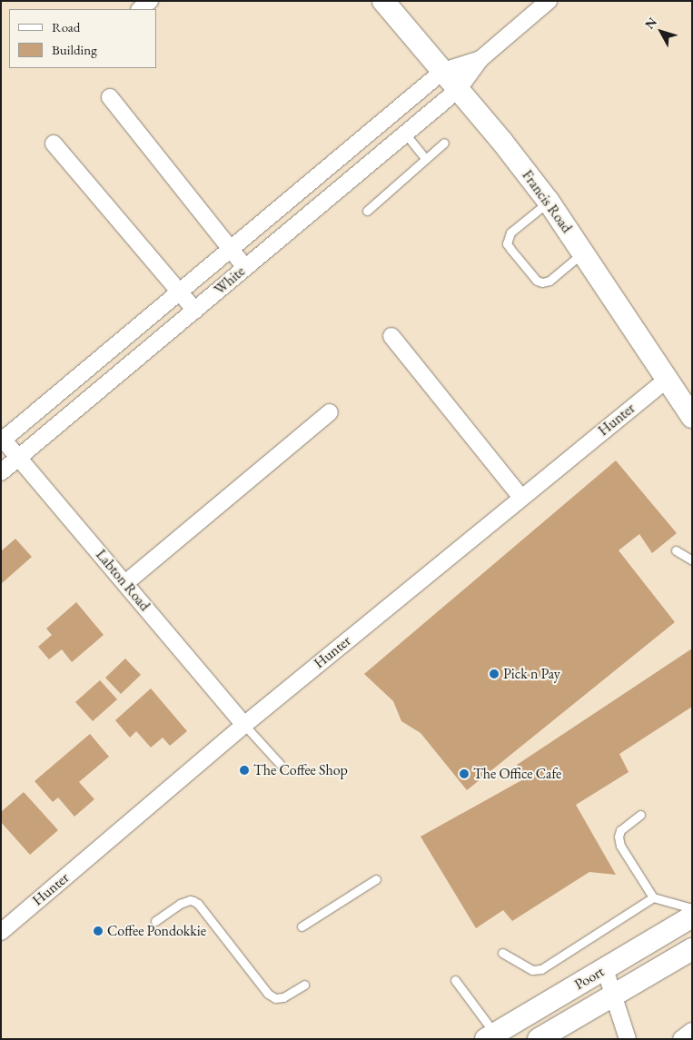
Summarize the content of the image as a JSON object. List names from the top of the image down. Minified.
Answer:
{"streets":{"street":["Francis Road","White","Hunter","Labton Road","Poort"]},"crossings":[["Francis Road","White"],["Francis Road","Hunter"],["White","Labton Road"],["Hunter","Labton Road"]],"places":["Pick n Pay","The Coffee Shop","The Office Cafe","Coffee Pondokkie"],"legend":["Road","Building"],"north":"top left"}
